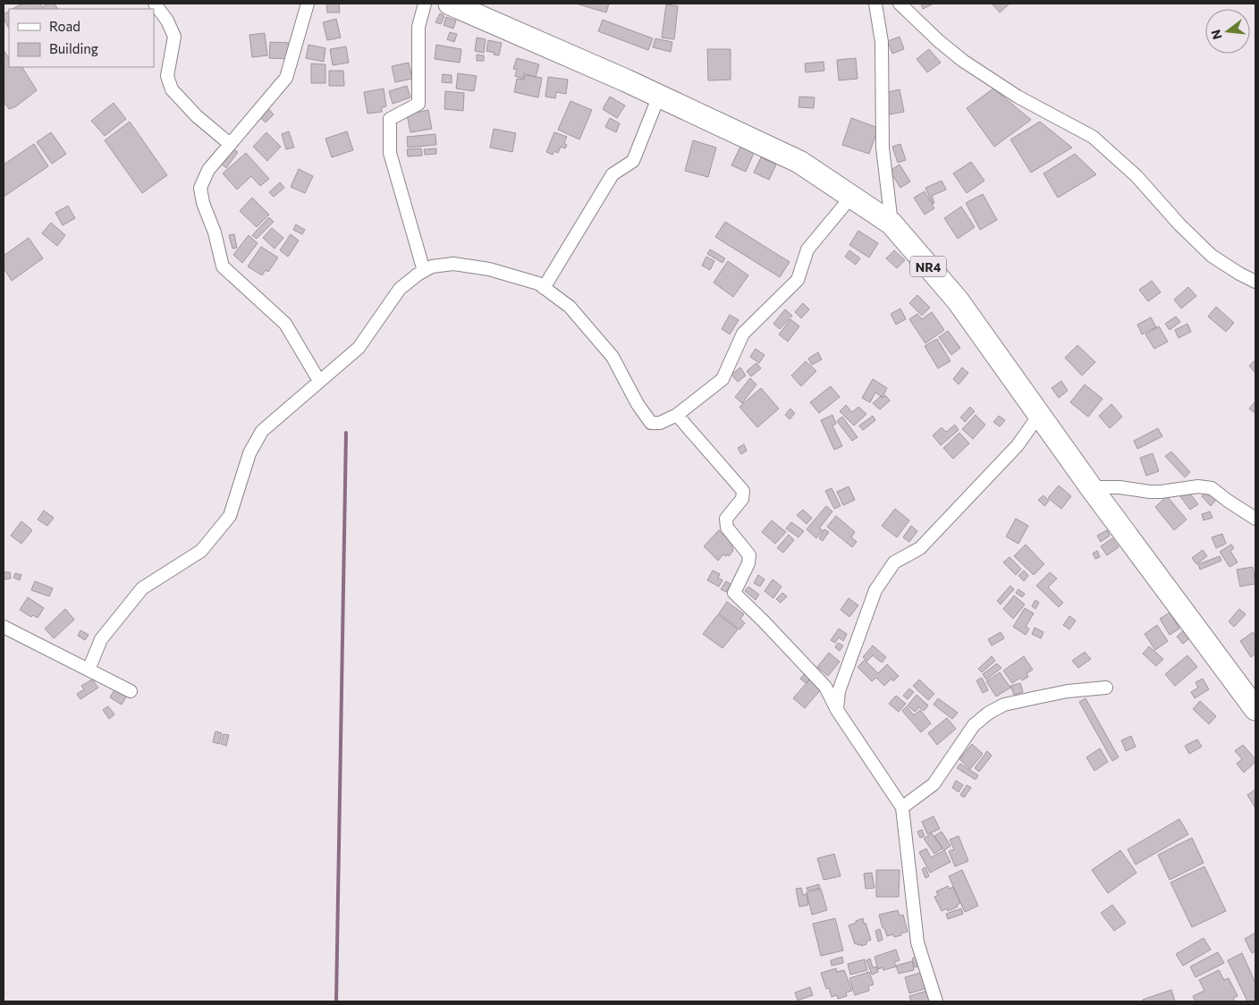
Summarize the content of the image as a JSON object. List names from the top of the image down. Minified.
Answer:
{"streets":{"highway":["NR4"]},"legend":["Road","Building"],"north":"left"}
